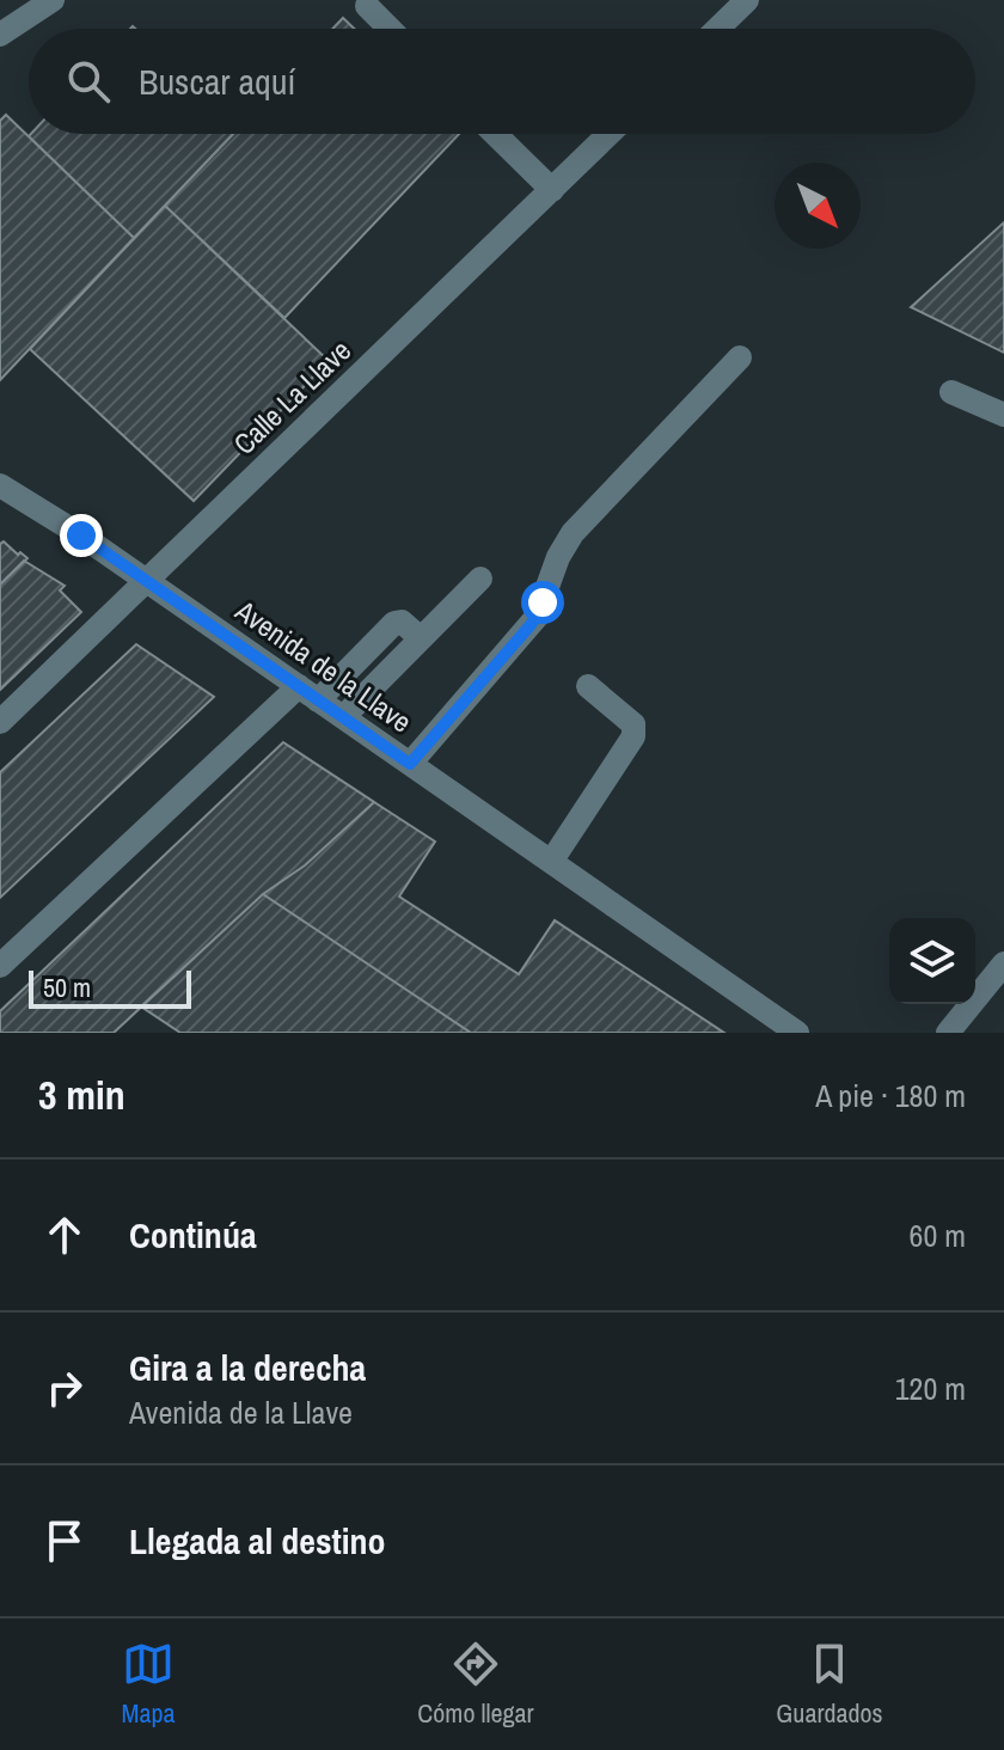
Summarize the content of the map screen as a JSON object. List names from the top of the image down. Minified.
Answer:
{"streets":{"street":["Calle La Llave","Avenida de la Llave"]},"crossings":[["Calle La Llave","Avenida de la Llave"]],"scale_bar":"50 m","north":"bottom right","page":{"search":"Buscar aquí","scale":"50 m","heading":["3 min","A pie · 180 m"],"list":[["Continúa","60 m"],["Gira a la derecha","Avenida de la Llave","120 m"],"Llegada al destino"],"nav":["Mapa","Cómo llegar","Guardados"]}}
